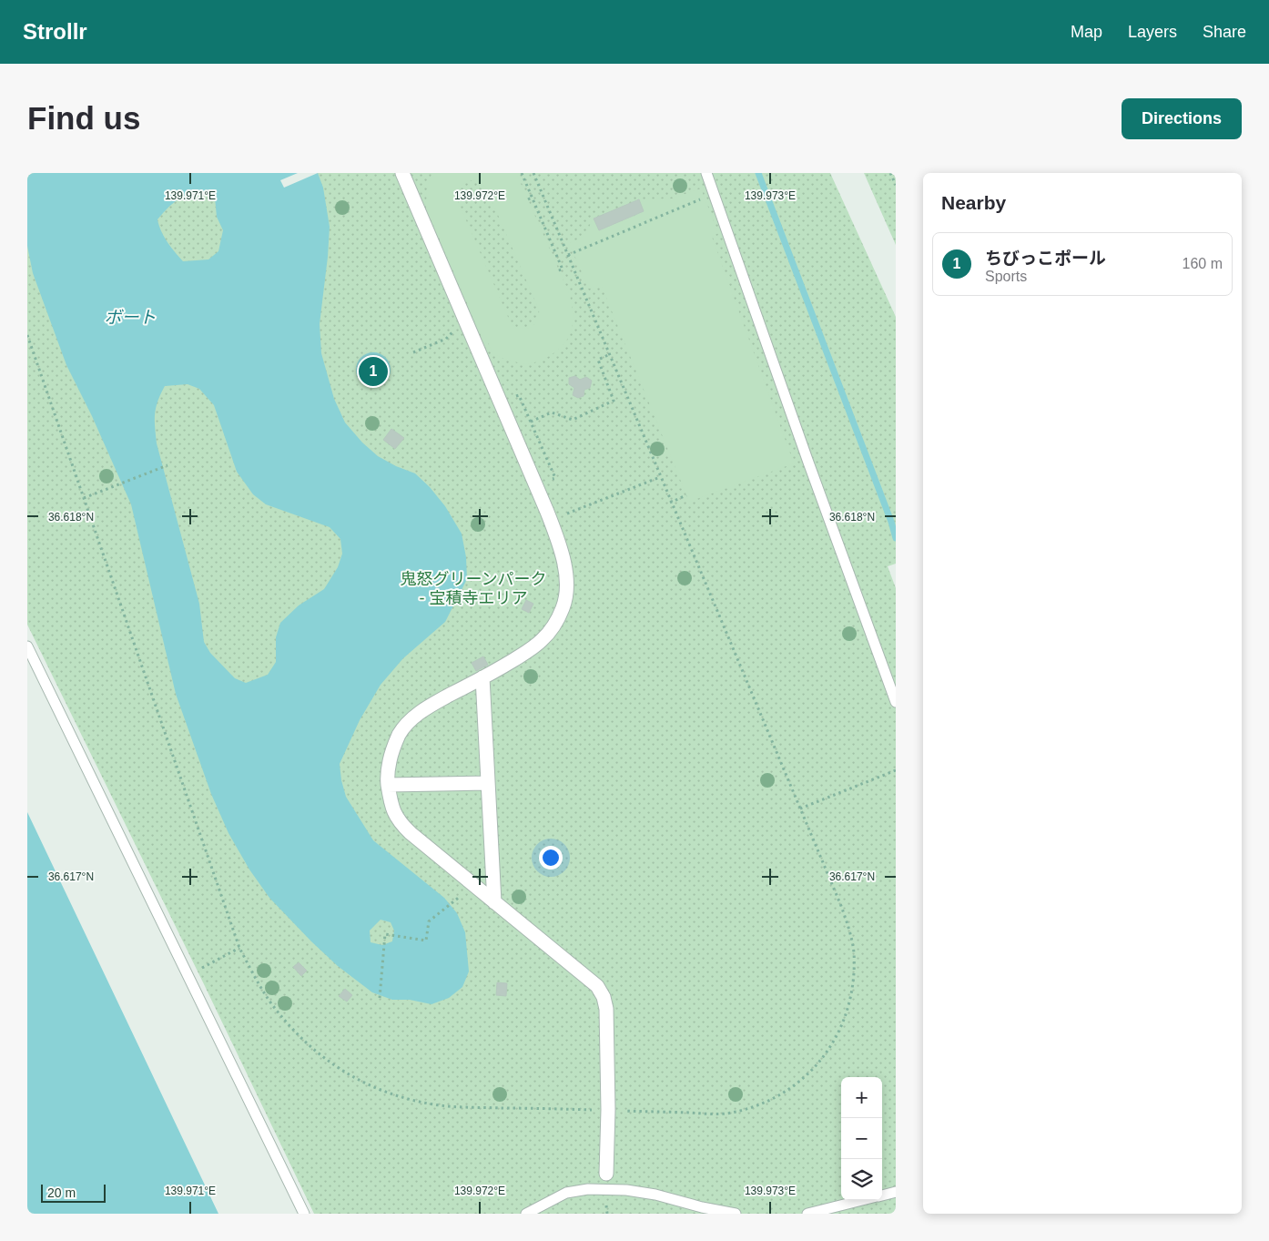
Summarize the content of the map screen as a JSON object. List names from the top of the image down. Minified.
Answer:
{"water":["ボート"],"parks":["鬼怒グリーンパーク - 宝積寺エリア"],"scale_bar":"20 m","page":{"header":"Strollr","nav":["Map","Layers","Share"],"buttons":"Directions","title":"Find us","heading":"Nearby","list":[{"mark":"1","name":"ちびっこポール","note":"Sports","value":"160 m"}],"pins":"1","map_buttons":["+","−"],"scale":"20 m"},"coordinates":["139.971°E","139.972°E","139.973°E","36.618°N","36.617°N"]}
